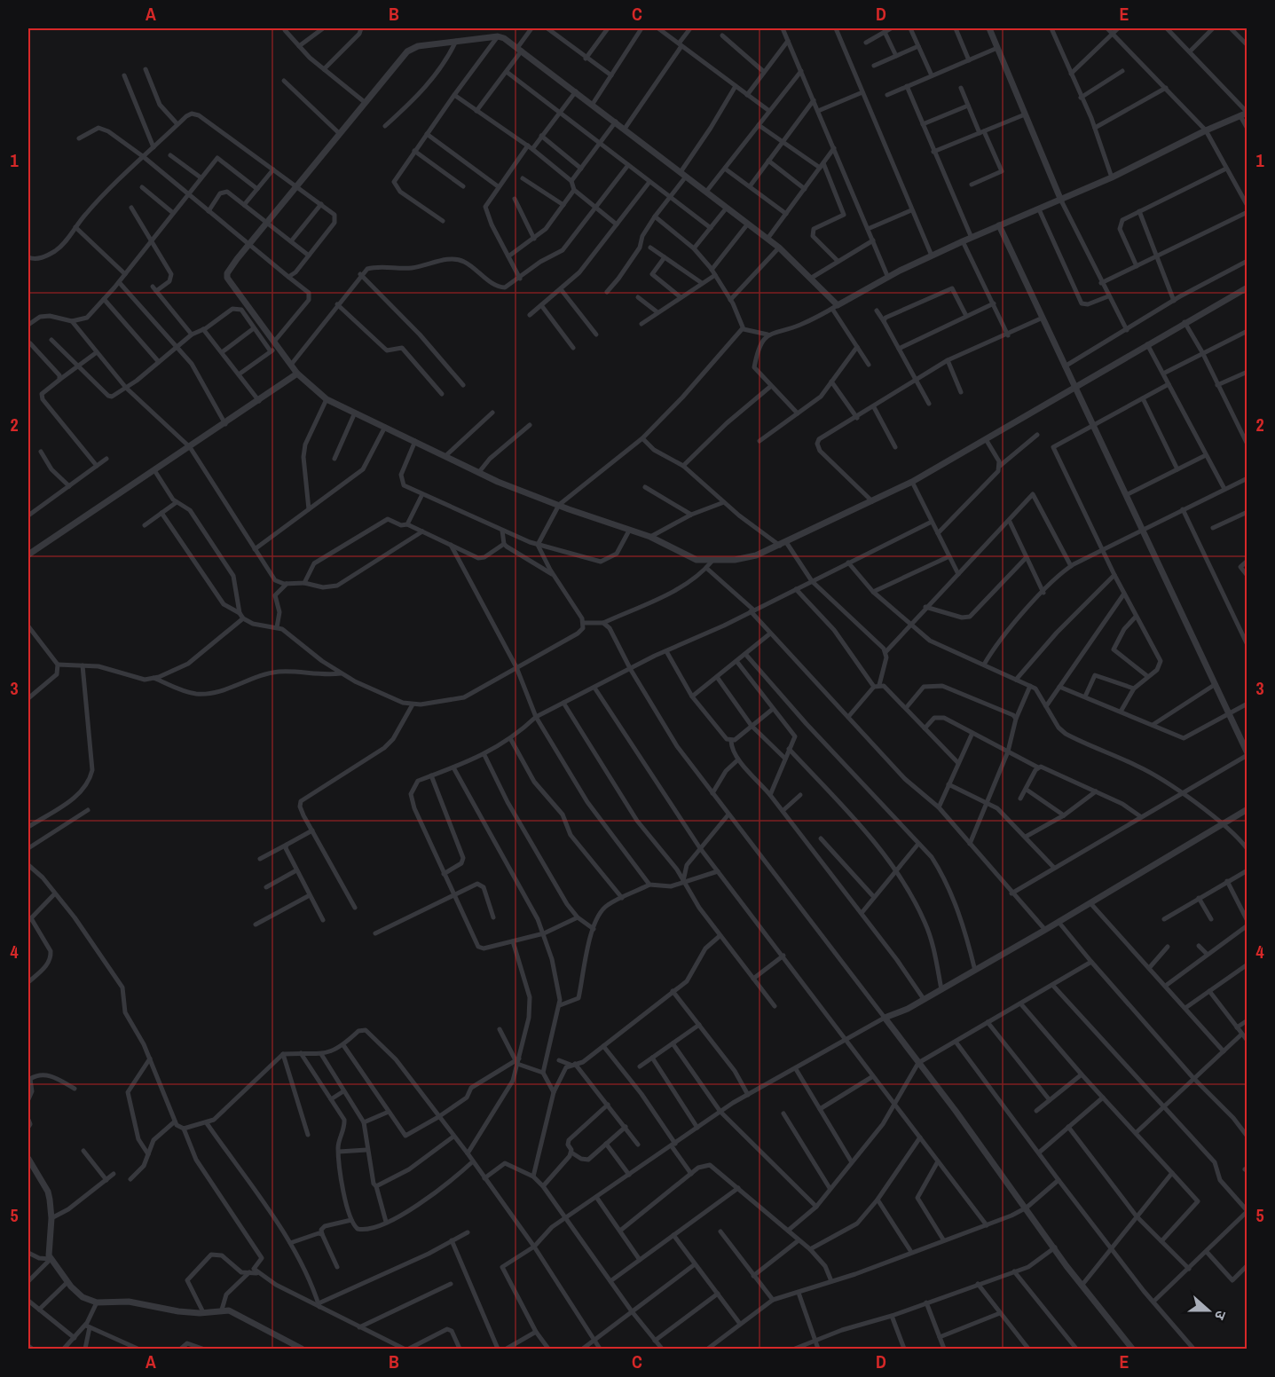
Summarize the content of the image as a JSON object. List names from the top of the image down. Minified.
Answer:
{"north":"right","grid":{"columns":["A","B","C","D","E"],"rows":["1","2","3","4","5"]}}
